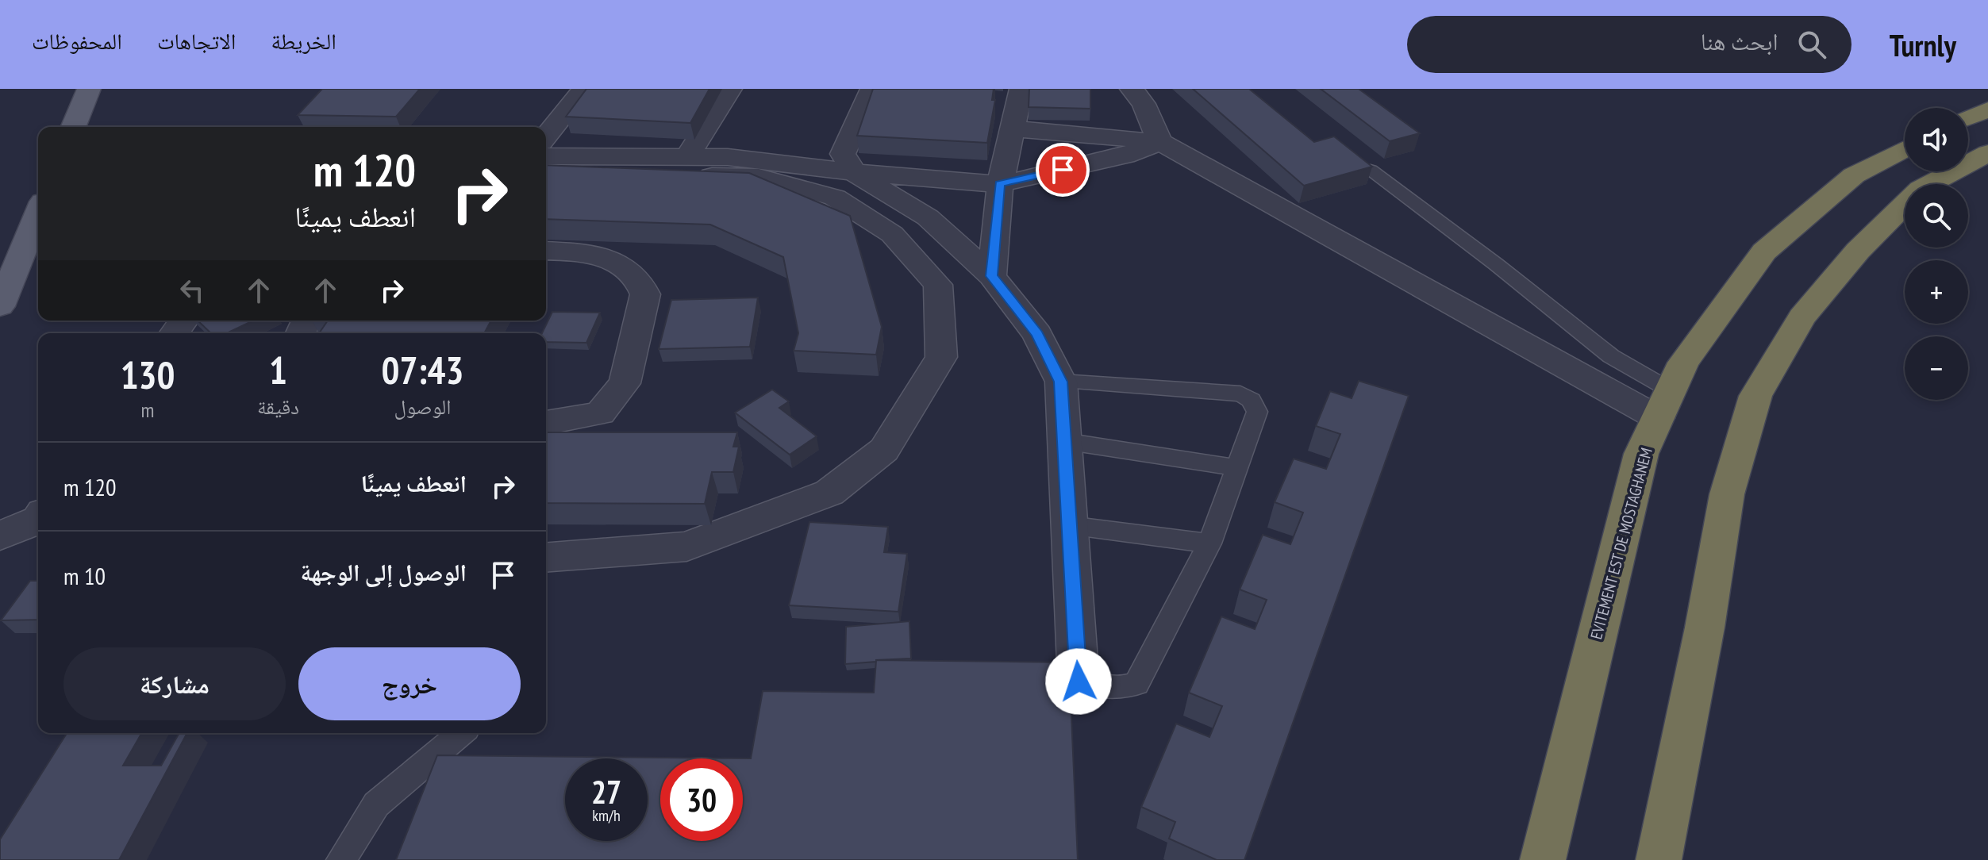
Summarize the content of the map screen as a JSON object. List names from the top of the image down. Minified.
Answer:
{"streets":{"highway":["EVITEMENT EST DE MOSTAGHANEM"]},"page":{"header":"Turnly","search":"ابحث هنا","nav":["الخريطة","الاتجاهات","المحفوظات"],"map_buttons":["+","−"],"turn":["120 m","انعطف يمينًا"],"eta":["07:43","الوصول","1","دقيقة","130","m"],"list":[{"name":"انعطف يمينًا","value":"120 m"},{"name":"الوصول إلى الوجهة","value":"10 m"}],"buttons":["خروج","مشاركة"],"speed":"27 km/h","limit":"30"}}
